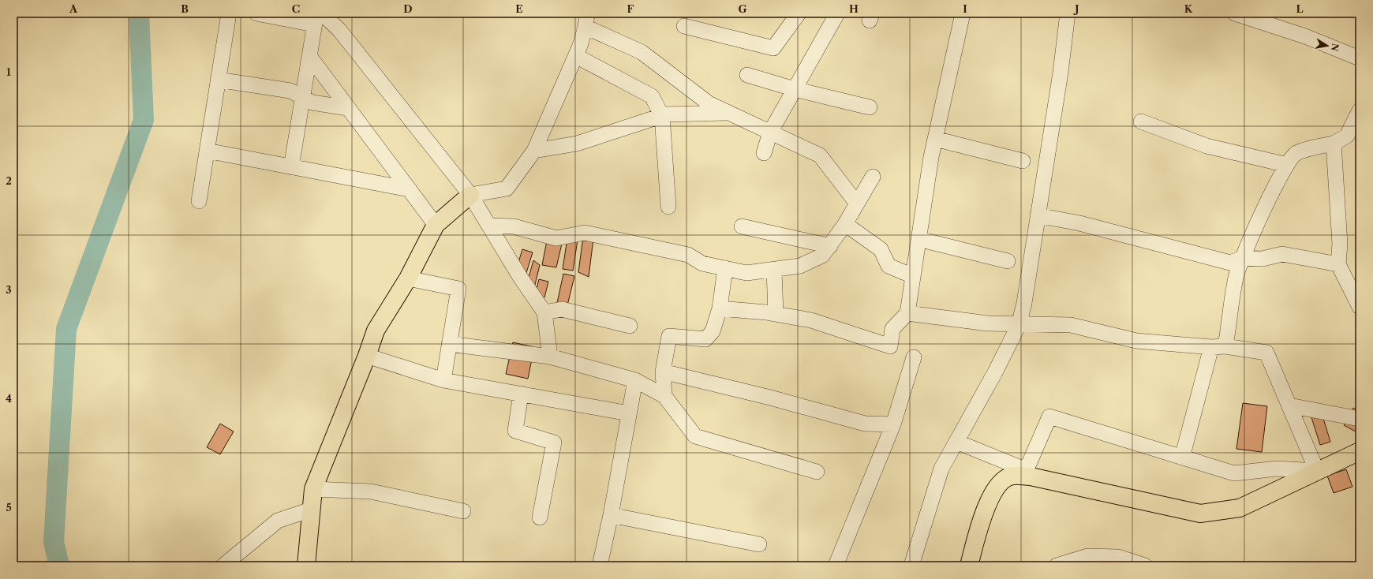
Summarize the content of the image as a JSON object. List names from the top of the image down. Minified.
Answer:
{"north":"right","grid":{"columns":["A","B","C","D","E","F","G","H","I","J","K","L"],"rows":["1","2","3","4","5"]}}
